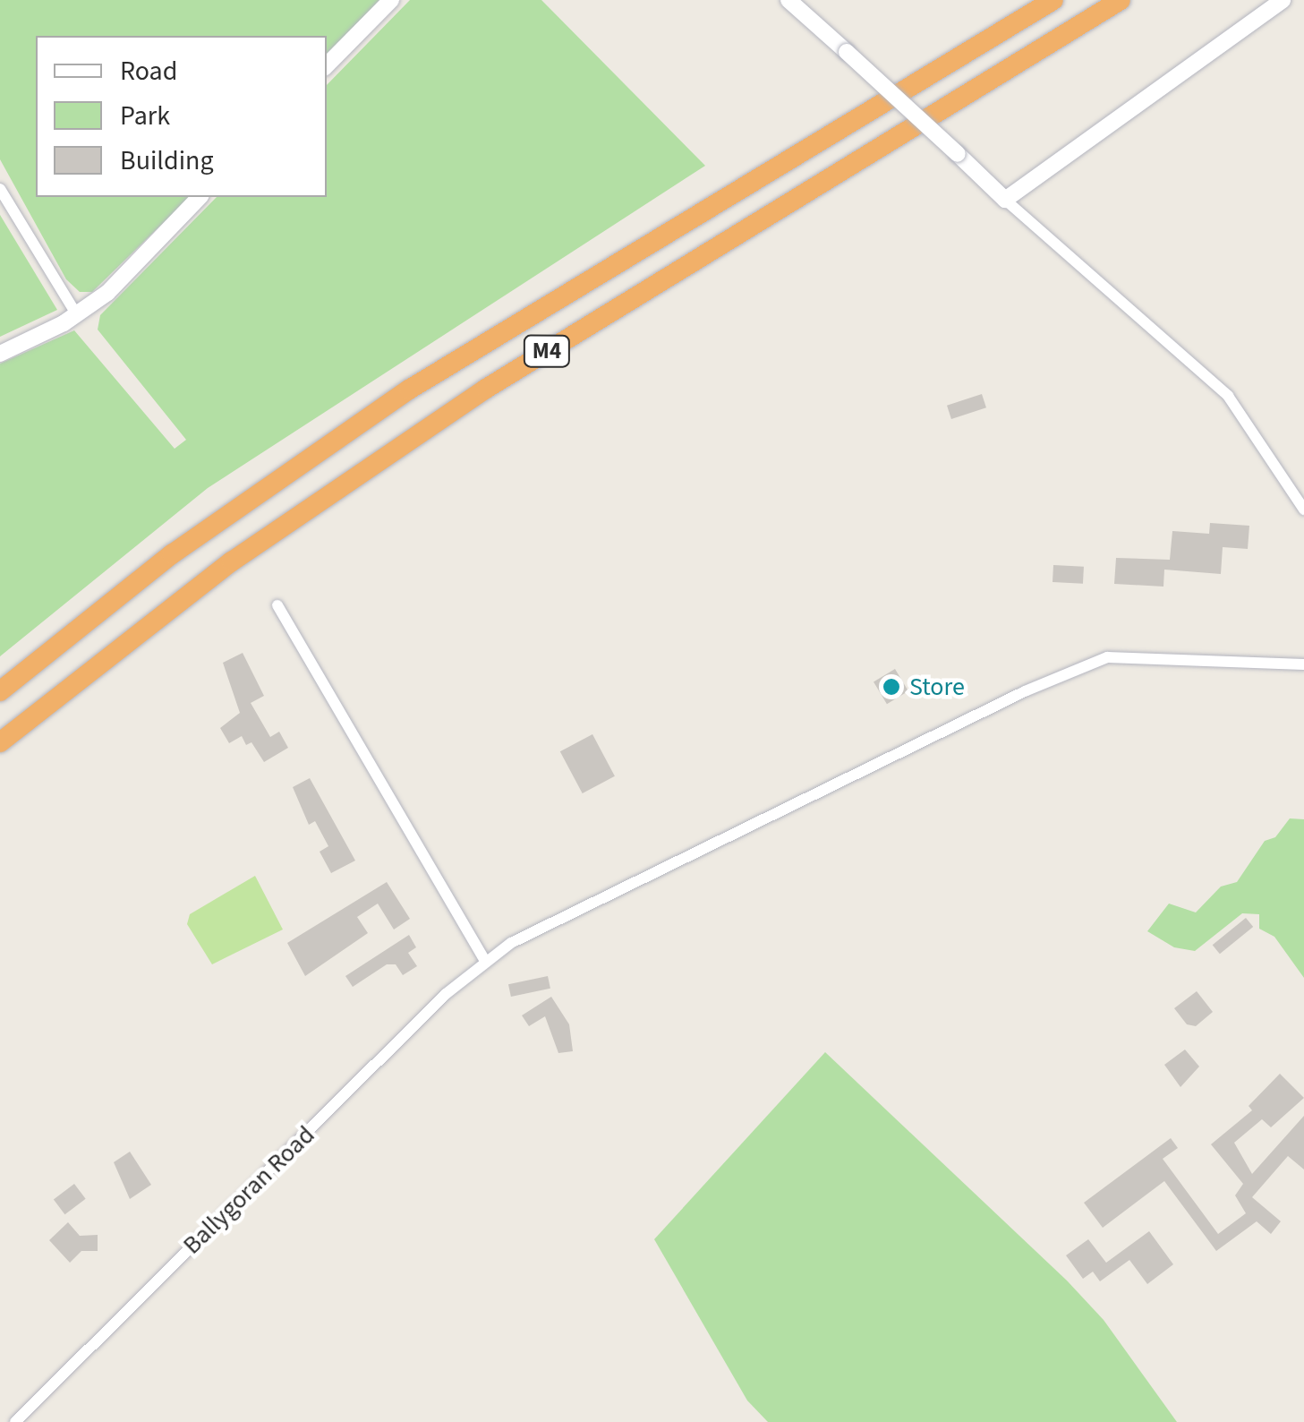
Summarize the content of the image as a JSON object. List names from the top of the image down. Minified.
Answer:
{"streets":{"highway":["M4"],"street":["Ballygoran Road"]},"places":["Store"],"legend":["Road","Park","Building"]}
